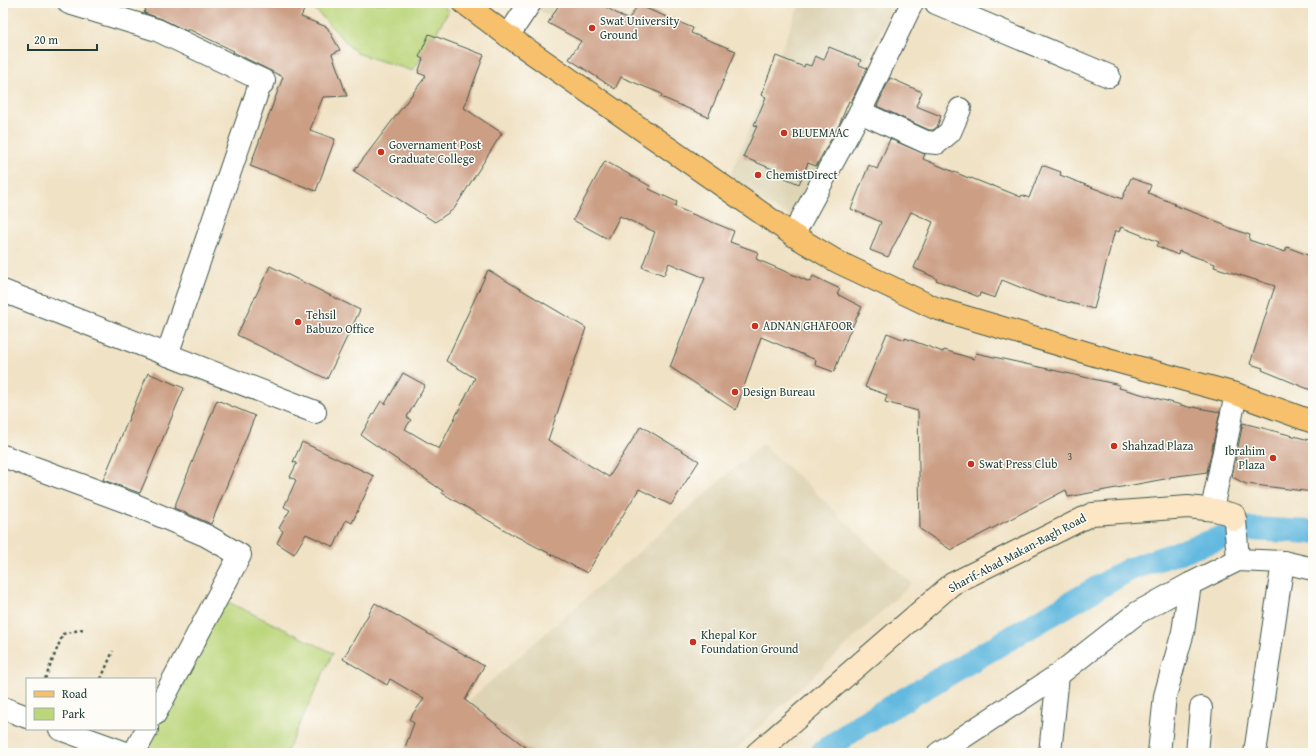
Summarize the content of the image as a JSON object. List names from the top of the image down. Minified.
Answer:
{"streets":{"street":["Sharif-Abad Makan-Bagh Road"]},"places":["Swat University Ground","BLUEMAAC","Governament Post Graduate College","ChemistDirect","Tehsil Babuzo Office","ADNAN GHAFOOR","Design Bureau","Shahzad Plaza","Ibrahim Plaza","Swat Press Club","Khepal Kor Foundation Ground"],"house_numbers":["3"],"legend":["Road","Park"],"scale_bar":"20 m"}
